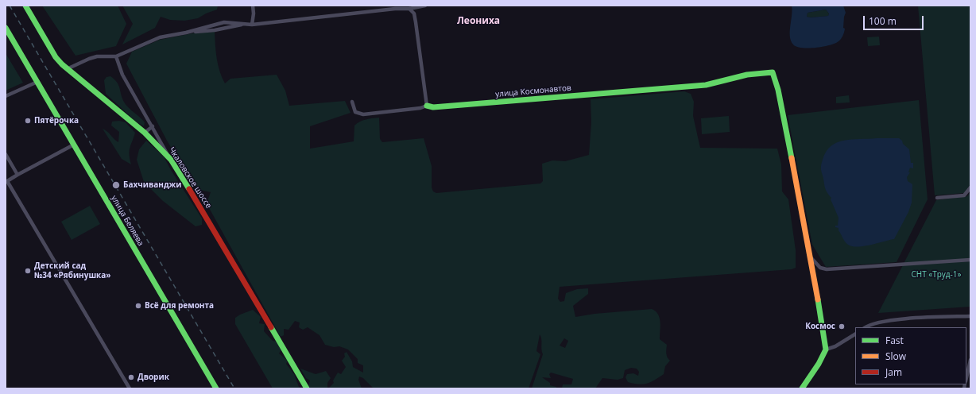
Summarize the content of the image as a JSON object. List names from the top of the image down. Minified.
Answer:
{"streets":{"street":["улица Космонавтов","Чкаловское шоссе","улица Беляева"]},"districts":["Леониха"],"parks":["СНТ «Труд-1»"],"places":["Пятёрочка","Бахчиванджи","Детский сад №34 «Рябинушка»","Всё для ремонта","Космос","Дворик"],"legend":["Fast","Slow","Jam"],"scale_bar":"100 m"}
